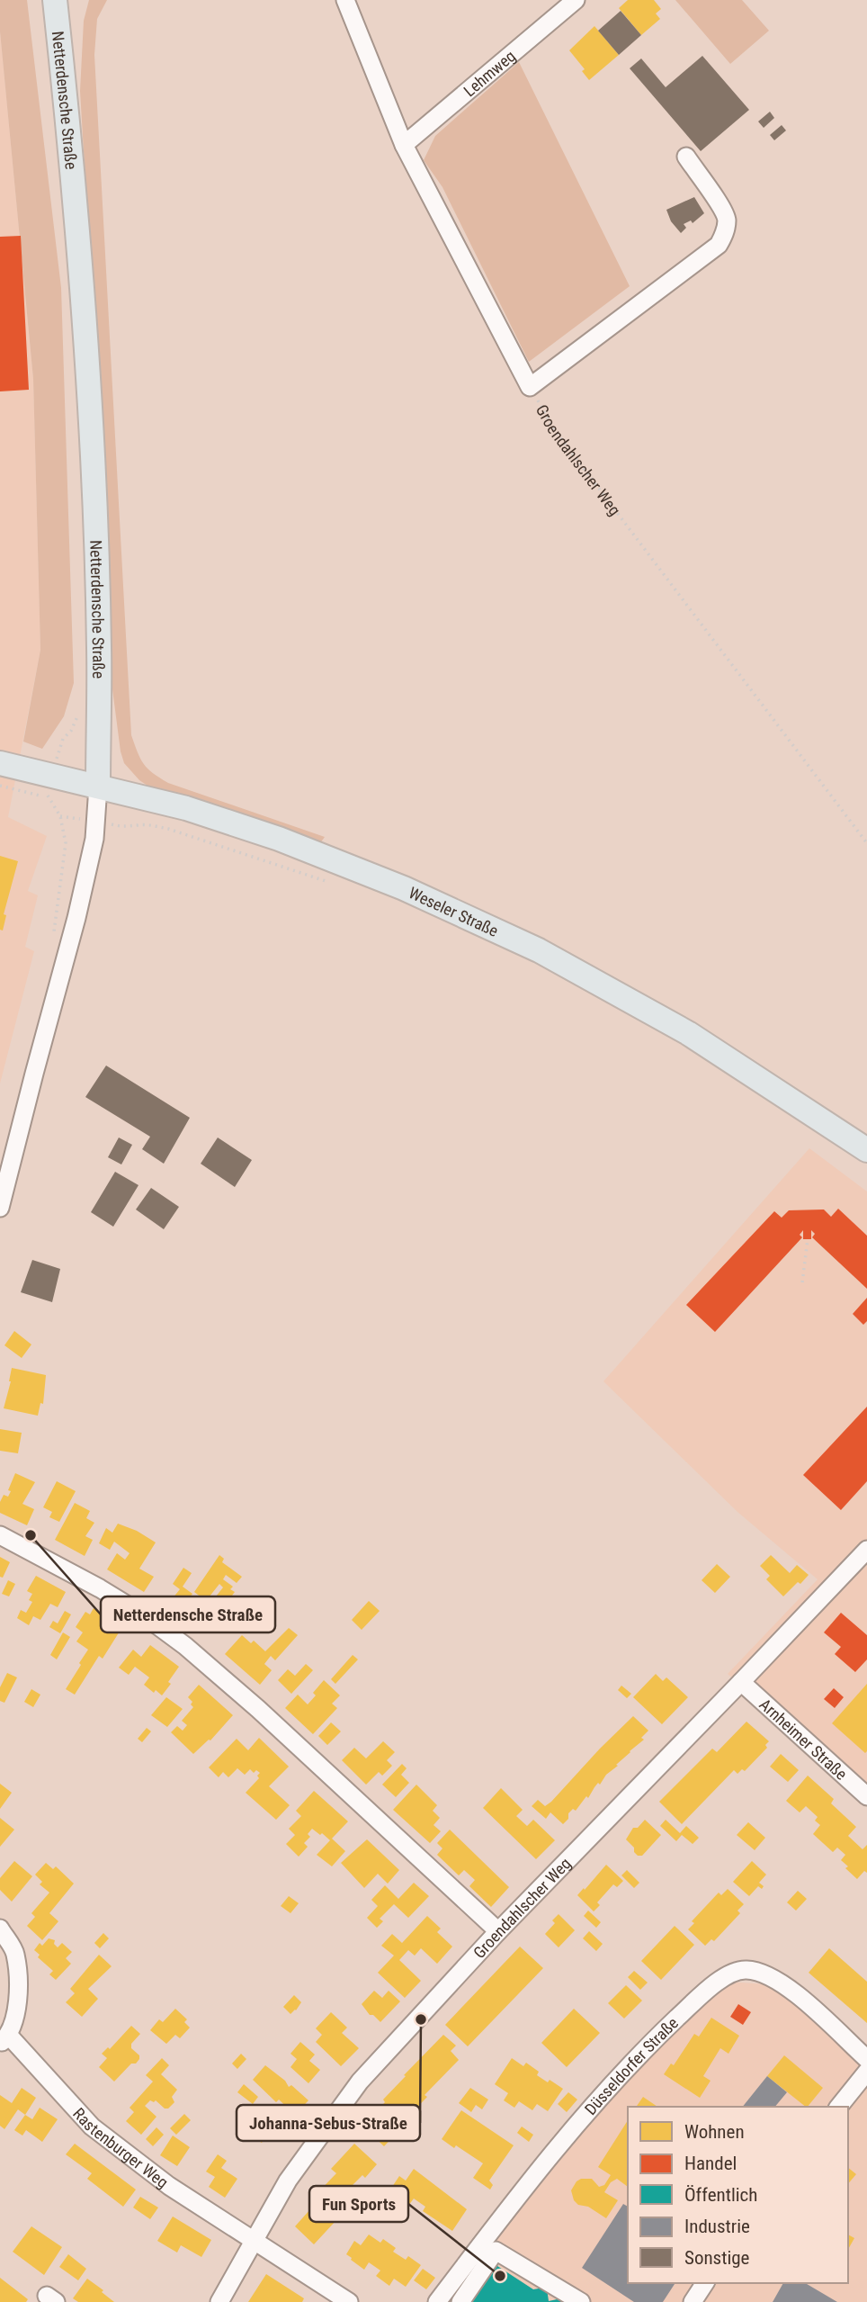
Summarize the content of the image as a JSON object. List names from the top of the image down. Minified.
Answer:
{"streets":{"main road":["Netterdensche Straße","Weseler Straße"],"street":["Lehmweg","Groendahlscher Weg","Arnheimer Straße","Düsseldorfer Straße","Rastenburger Weg"]},"crossings":[["Lehmweg","Groendahlscher Weg"],["Netterdensche Straße","Weseler Straße"],["Groendahlscher Weg","Arnheimer Straße"],["Groendahlscher Weg","Rastenburger Weg"]],"places":["Netterdensche Straße","Johanna-Sebus-Straße","Fun Sports"],"legend":["Wohnen","Handel","Öffentlich","Industrie","Sonstige"]}
